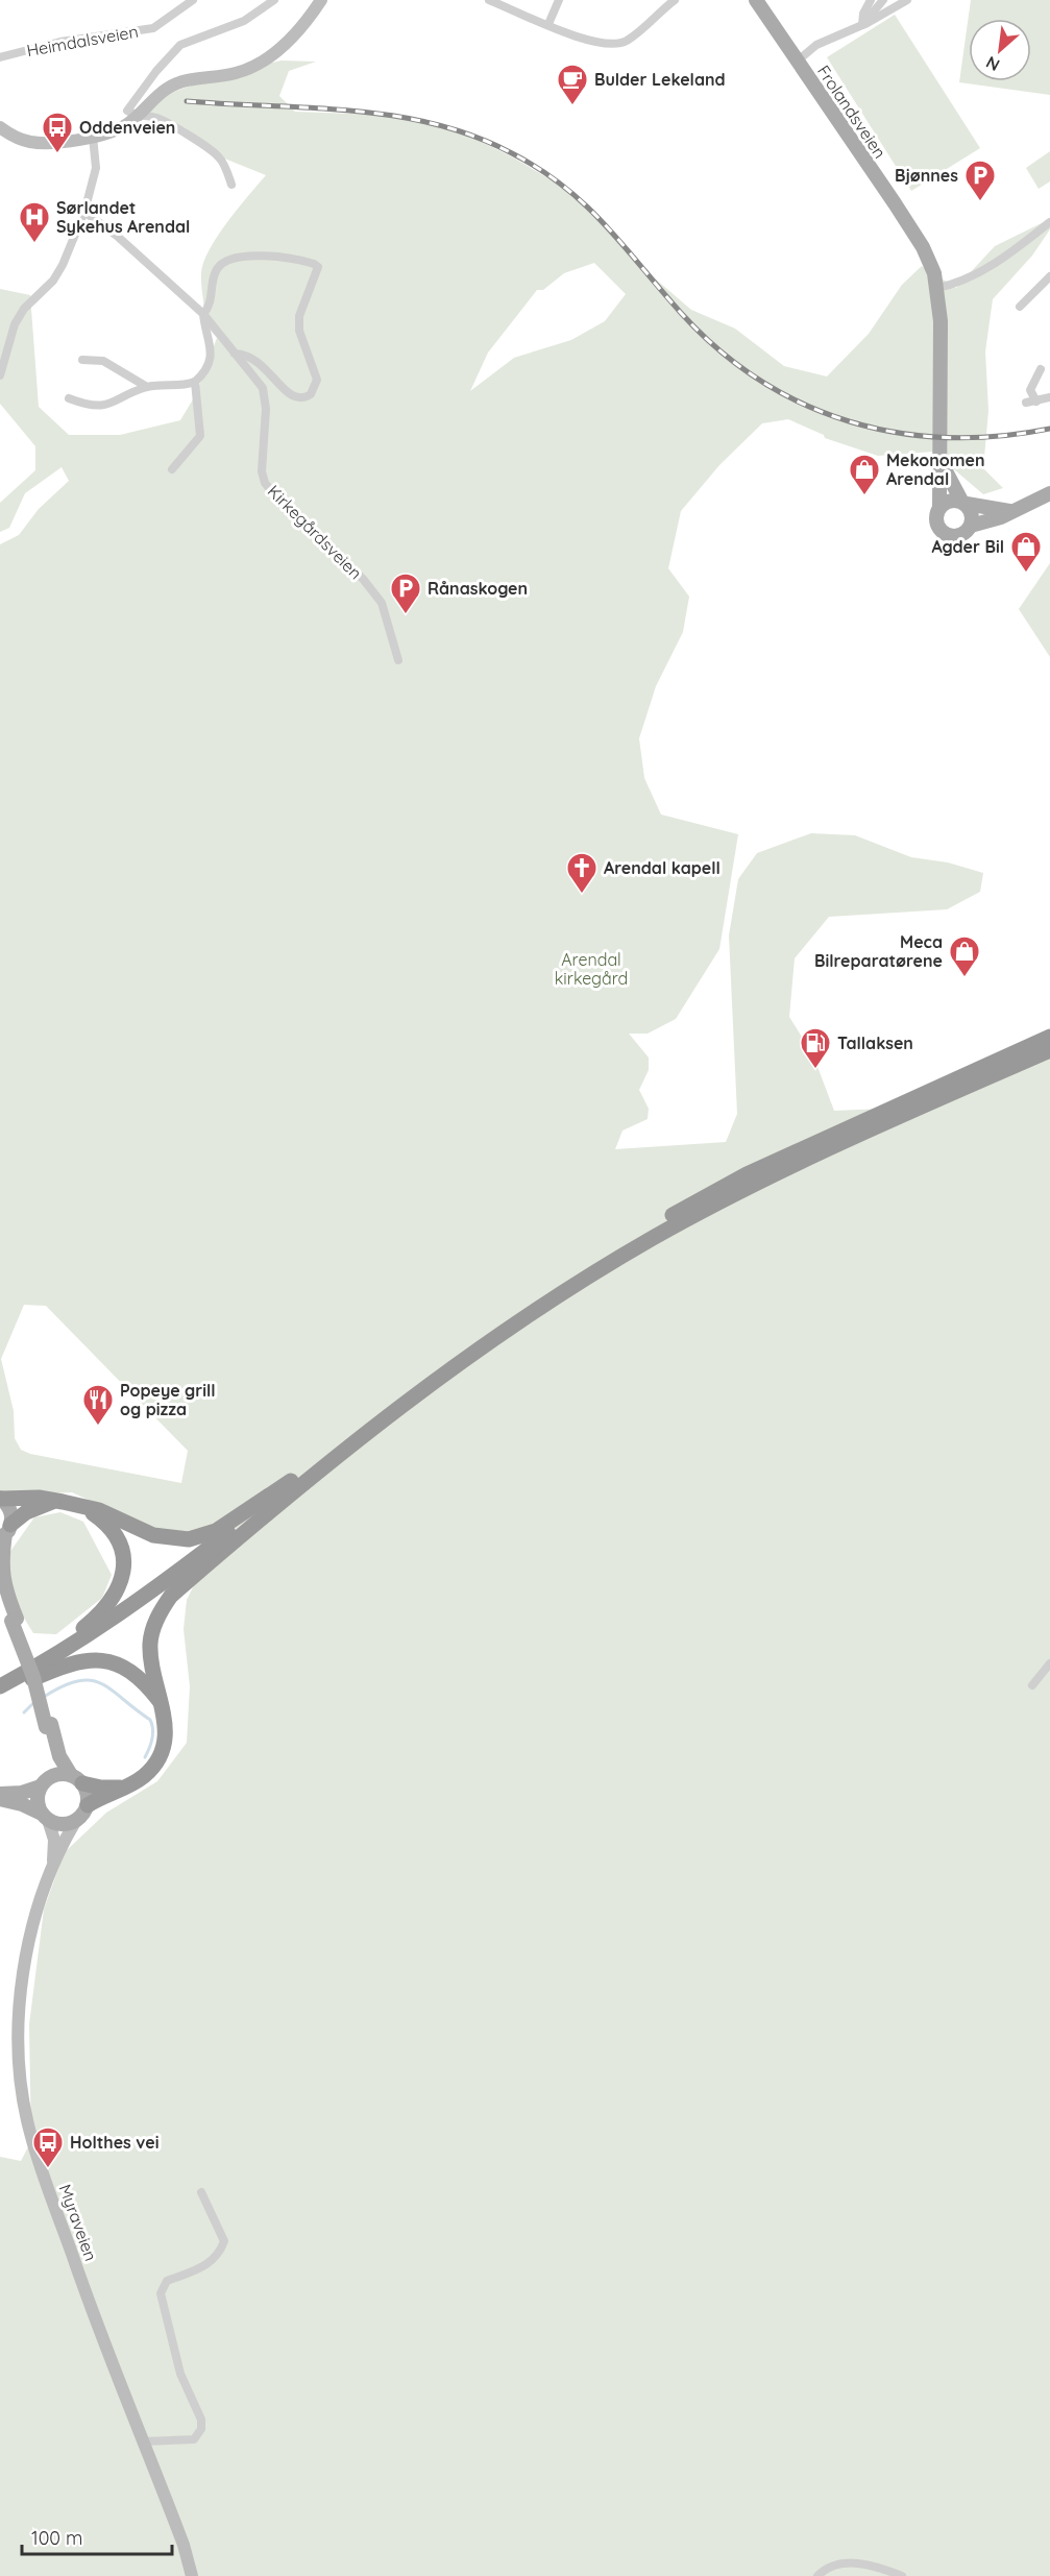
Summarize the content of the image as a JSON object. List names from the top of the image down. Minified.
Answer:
{"streets":{"main road":["Frolandsveien","Myraveien"],"street":["Heimdalsveien","Kirkegårdsveien"]},"parks":["Arendal kirkegård"],"places":{"cafe":["Bulder Lekeland"],"bus stop":["Oddenveien","Holthes vei"],"parking":["Bjønnes","Rånaskogen"],"hospital":["Sørlandet Sykehus Arendal"],"shop":["Mekonomen Arendal","Agder Bil","Meca Bilreparatørene"],"church":["Arendal kapell"],"fuel station":["Tallaksen"],"restaurant":["Popeye grill og pizza"]},"scale_bar":"100 m","north":"bottom left"}
